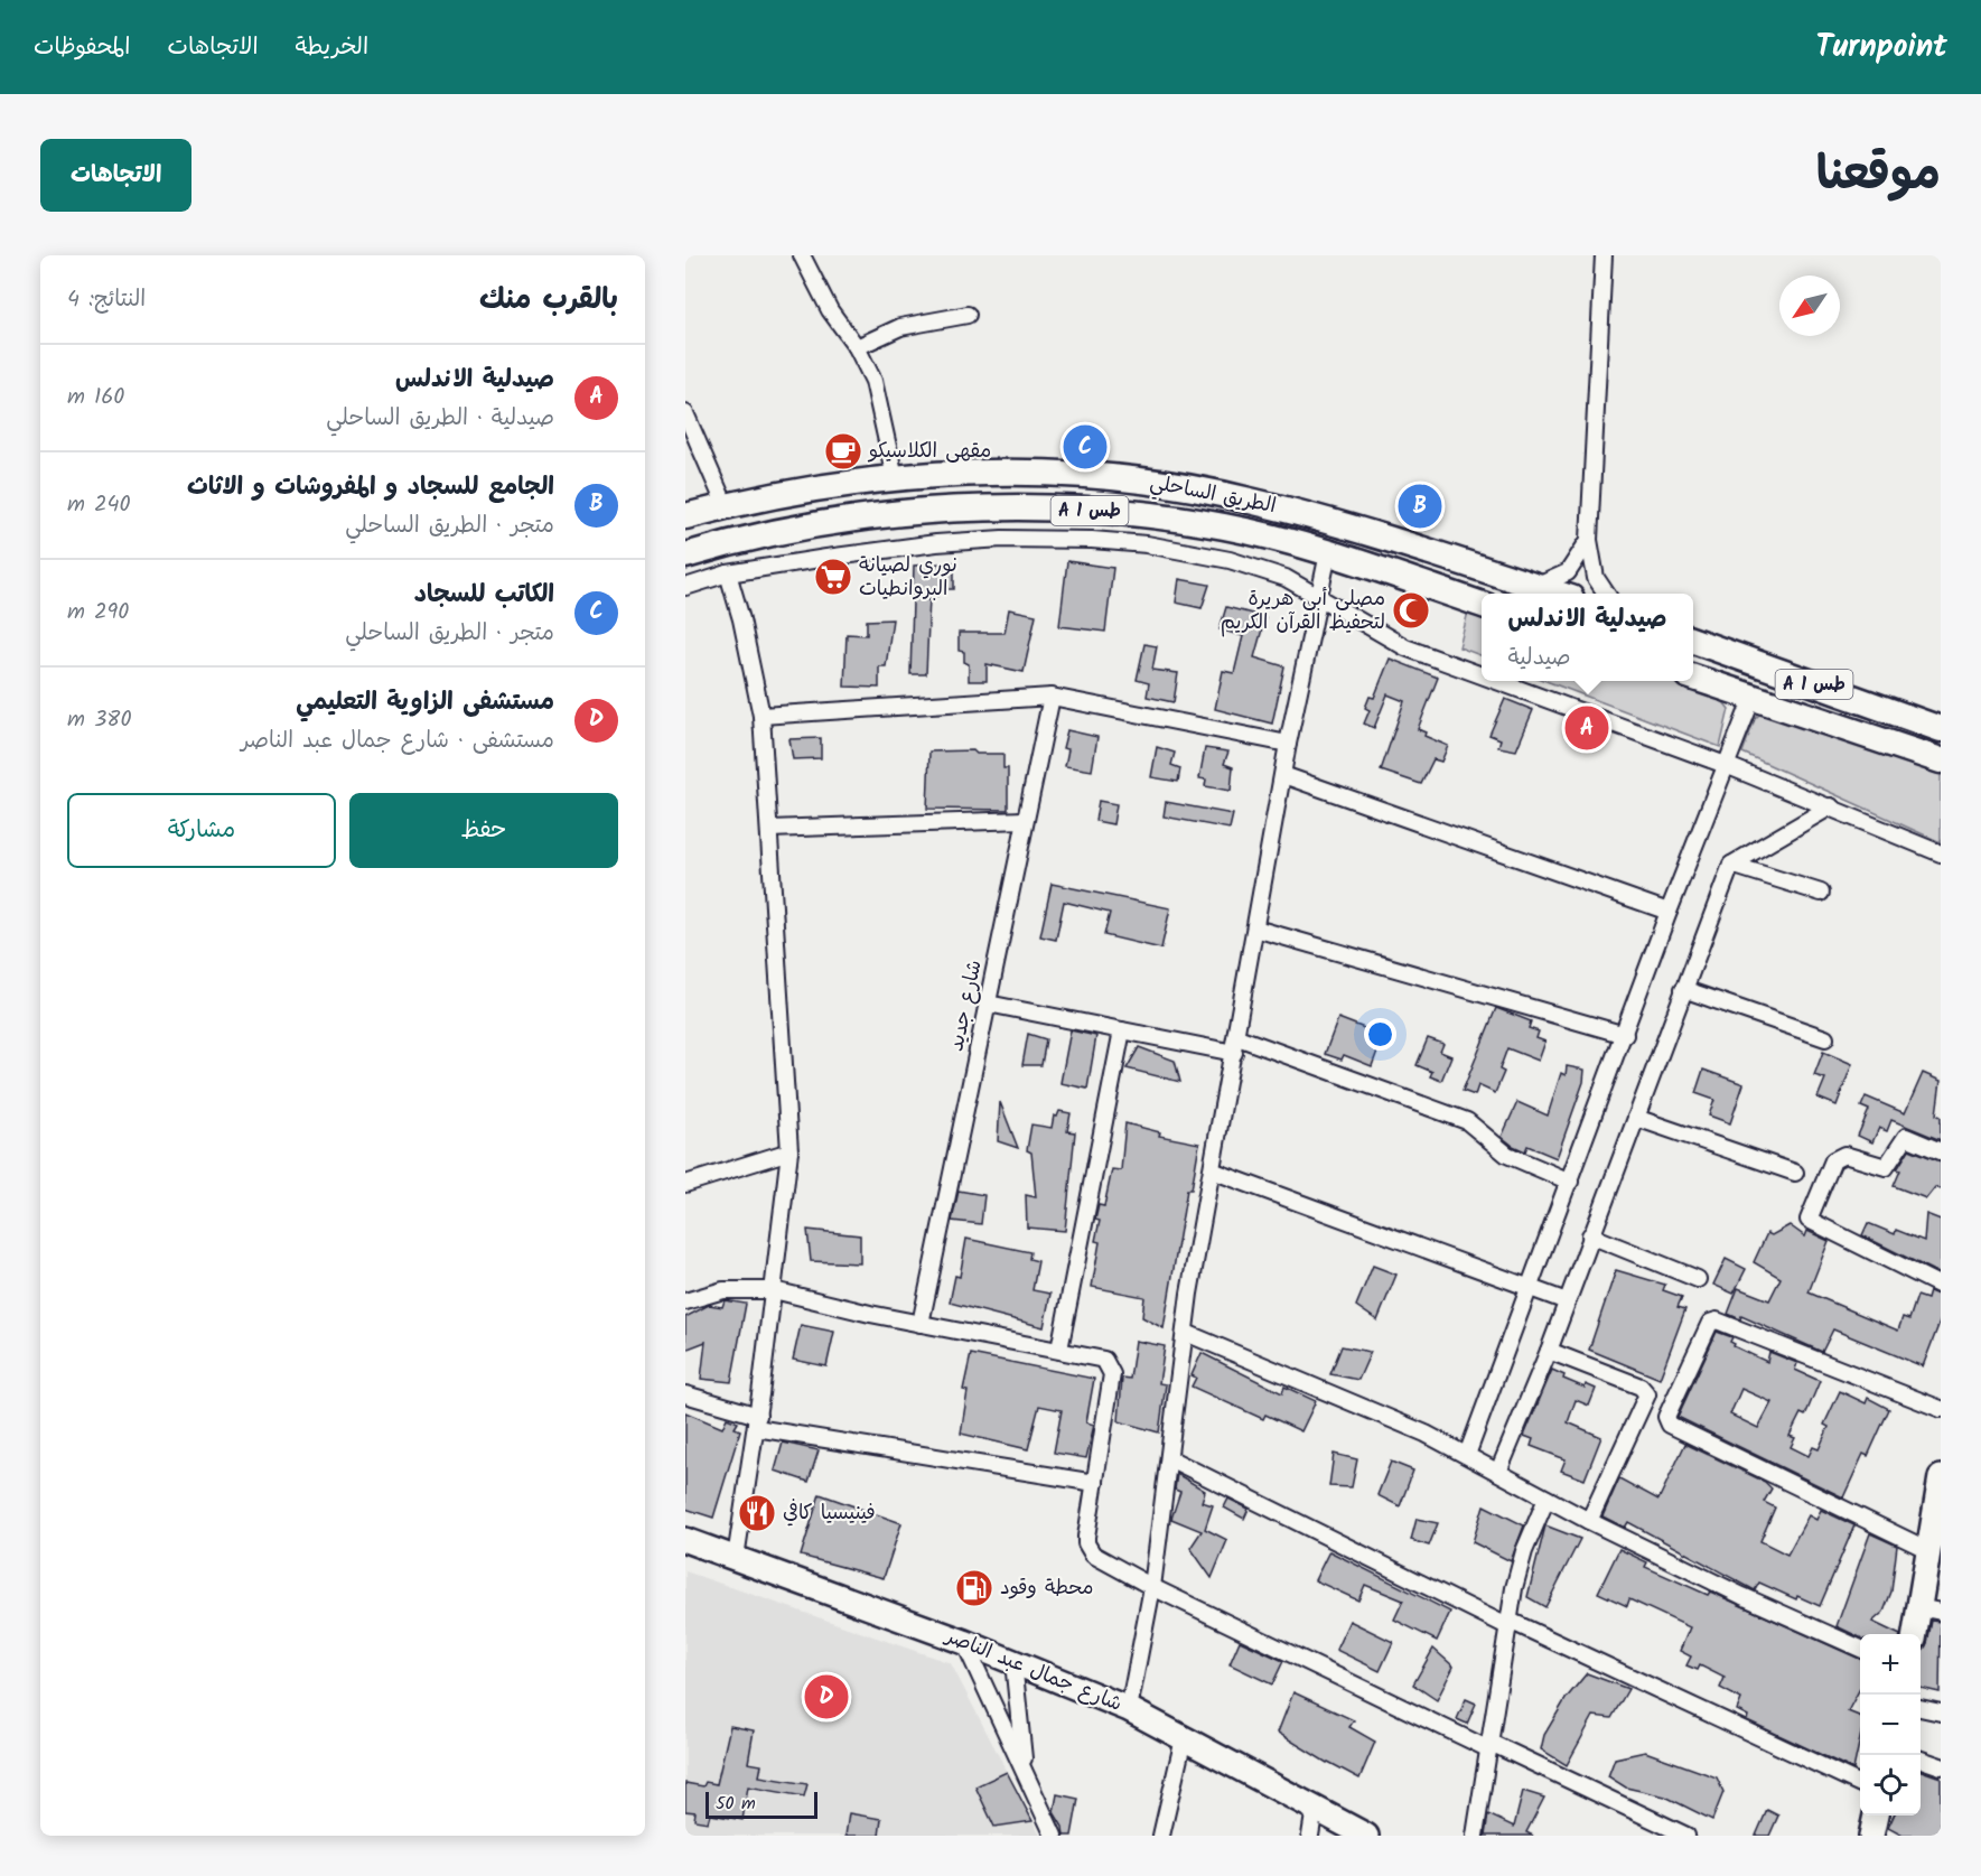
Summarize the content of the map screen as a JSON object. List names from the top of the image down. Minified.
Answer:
{"streets":{"highway":["الطريق الساحلي","A 1 طس"],"main road":["شارع جمال عبد الناصر"],"street":["شارع جديد"]},"places":{"cafe":["مقهى الكلاسيكو"],"supermarket":["نوري لصيانة البروانطيات"],"mosque":["مصلى أبي هريرة لتحفيظ القرآن الكريم"],"restaurant":["فينيسيا كافي"],"fuel station":["محطة وقود"]},"scale_bar":"50 m","north":"bottom left","page":{"header":"Turnpoint","nav":["الخريطة","الاتجاهات","المحفوظات"],"title":"موقعنا","buttons":["الاتجاهات",["حفظ","مشاركة"]],"heading":["بالقرب منك","النتائج: 4"],"list":[{"mark":"A","name":"صيدلية الاندلس","note":"صيدلية · الطريق الساحلي","value":"160 m"},{"mark":"B","name":"الجامع للسجاد و المفروشات و الاثاث","note":"متجر · الطريق الساحلي","value":"240 m"},{"mark":"C","name":"الكاتب للسجاد","note":"متجر · الطريق الساحلي","value":"290 m"},{"mark":"D","name":"مستشفى الزاوية التعليمي","note":"مستشفى · شارع جمال عبد الناصر","value":"380 m"}],"pins":["C","B","A","D"],"popup":["صيدلية الاندلس","صيدلية"],"map_buttons":["+","−"],"scale":"50 m"}}
